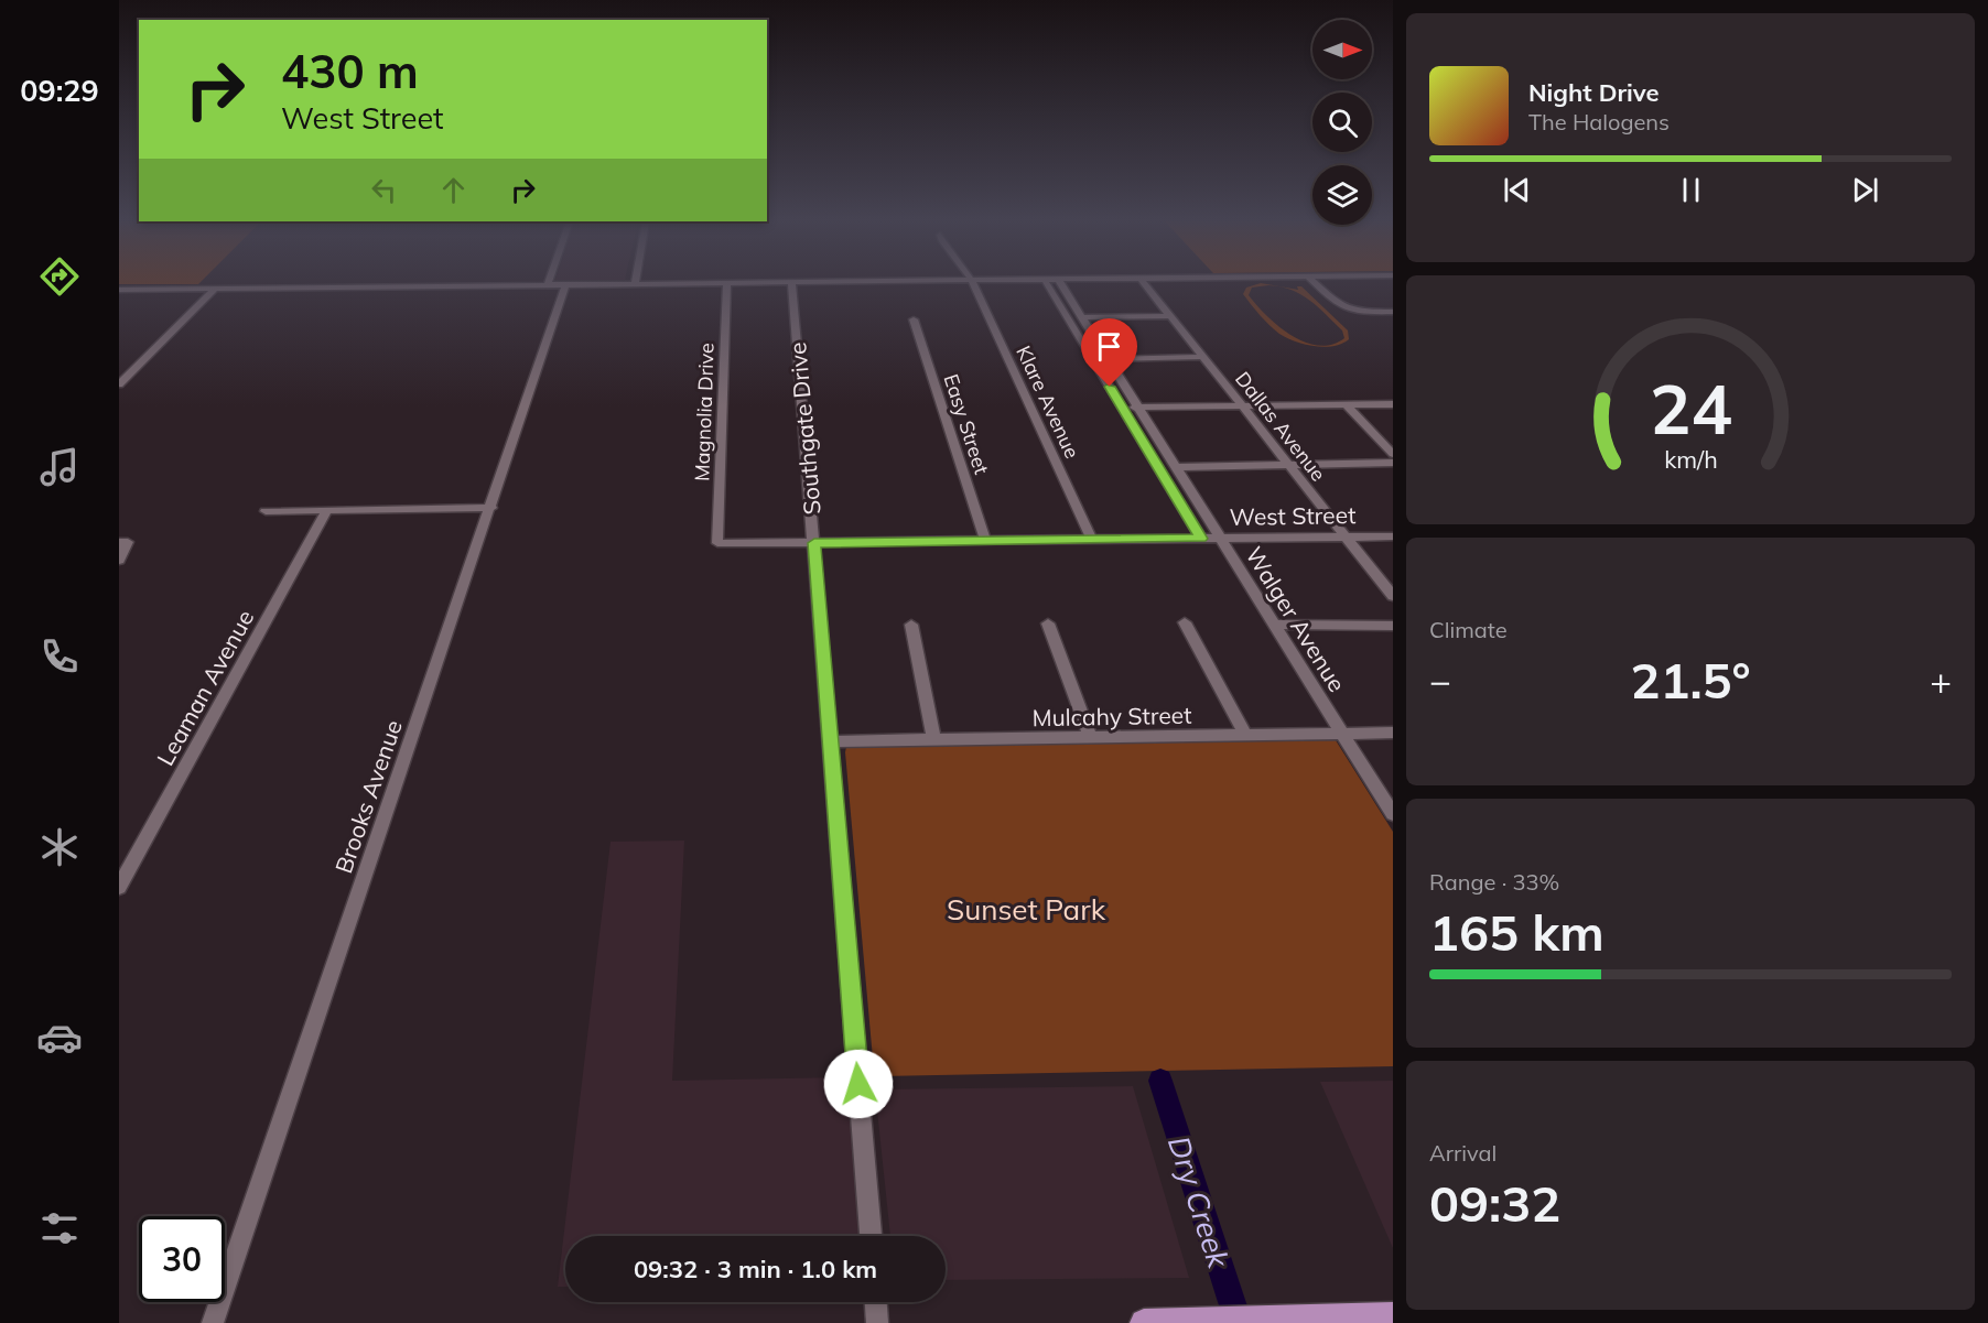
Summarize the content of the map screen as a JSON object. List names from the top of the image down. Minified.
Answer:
{"streets":{"street":["Klare Avenue","Magnolia Drive","Easy Street","Dallas Avenue","Southgate Drive","West Street","Walger Avenue","Leaman Avenue","Mulcahy Street","Brooks Avenue"]},"crossings":[["Klare Avenue","West Street"],["Magnolia Drive","West Street"],["Easy Street","West Street"],["Dallas Avenue","West Street"],["Southgate Drive","West Street"],["Southgate Drive","Mulcahy Street"],["West Street","Walger Avenue"],["Walger Avenue","Mulcahy Street"]],"water":["Dry Creek"],"parks":["Sunset Park"],"north":"right","page":{"tabs":"09:29","turn":["430 m","West Street"],"song":["Night Drive","The Halogens"],"tile":["Climate",["Range · 33%","165 km"],["Arrival","09:32"]],"heat":["−","21.5°","+"],"limit":"30","trip":"09:32 · 3 min · 1.0 km","gauge":["24","km/h"]}}
